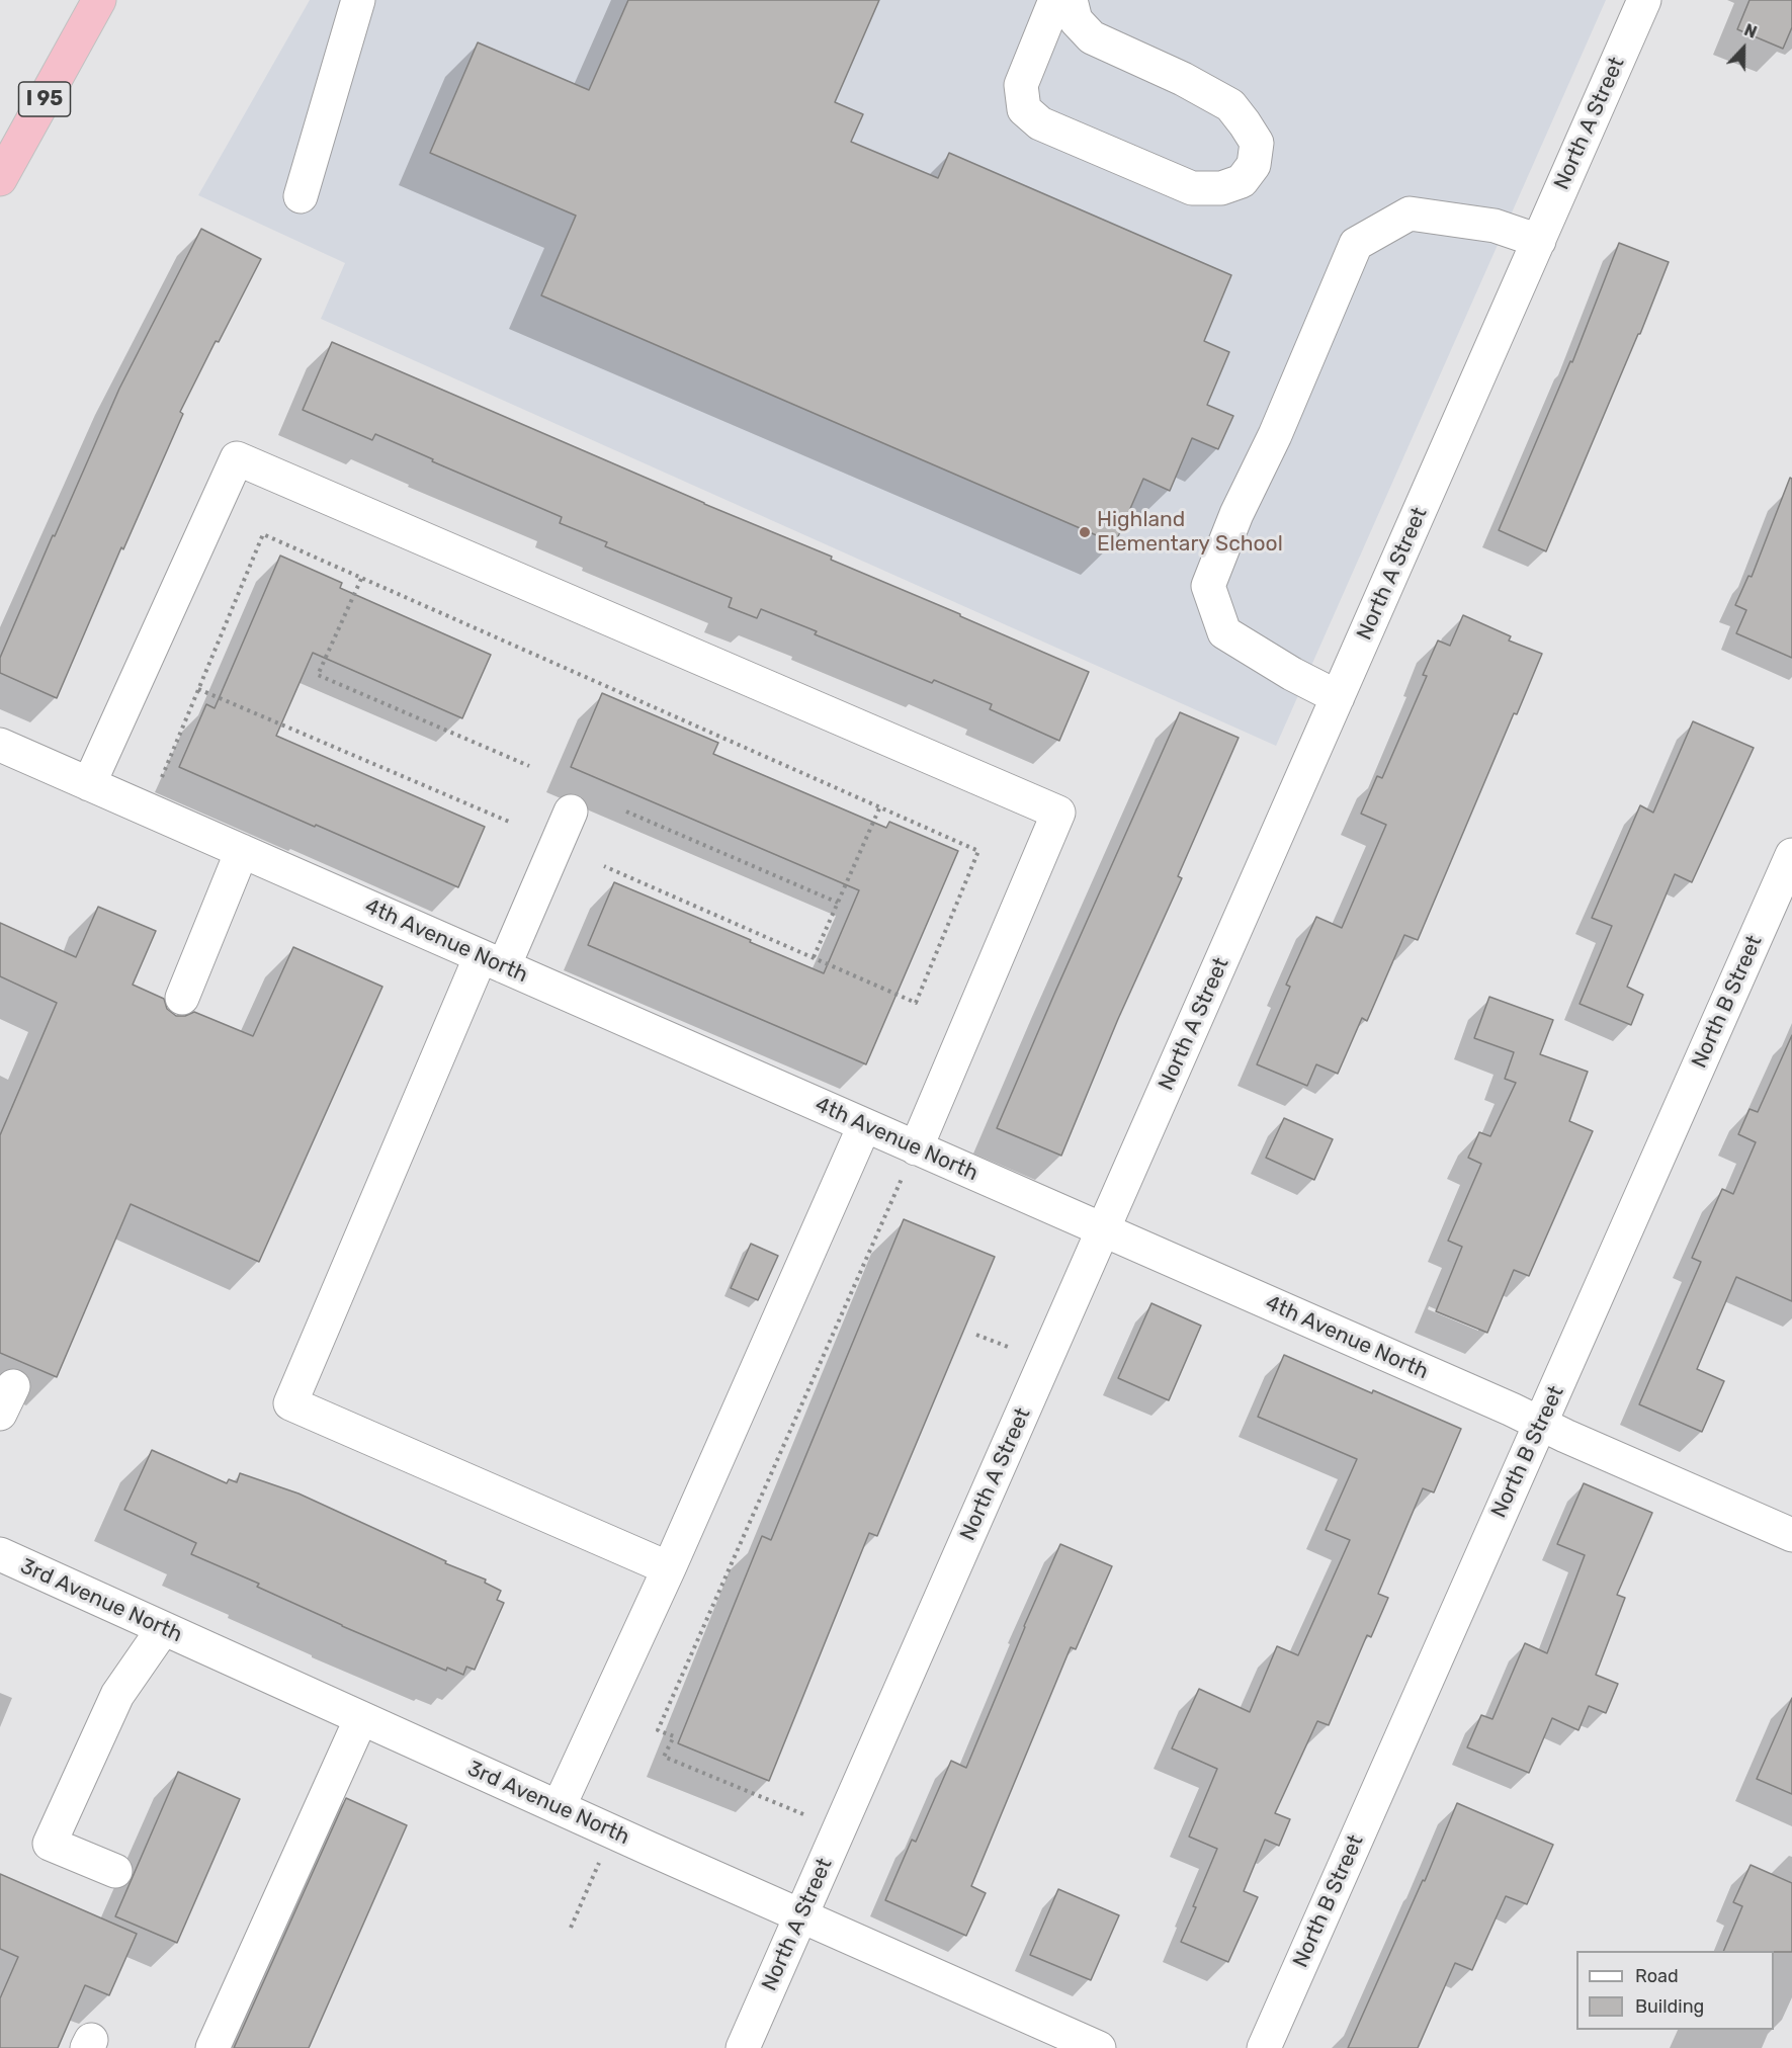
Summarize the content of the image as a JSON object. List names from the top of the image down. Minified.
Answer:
{"streets":{"highway":["I 95"],"street":["North A Street","4th Avenue North","North B Street","3rd Avenue North"]},"crossings":[["North A Street","4th Avenue North"],["North A Street","3rd Avenue North"],["4th Avenue North","North B Street"]],"places":["Highland Elementary School"],"legend":["Road","Building"],"north":"top"}
